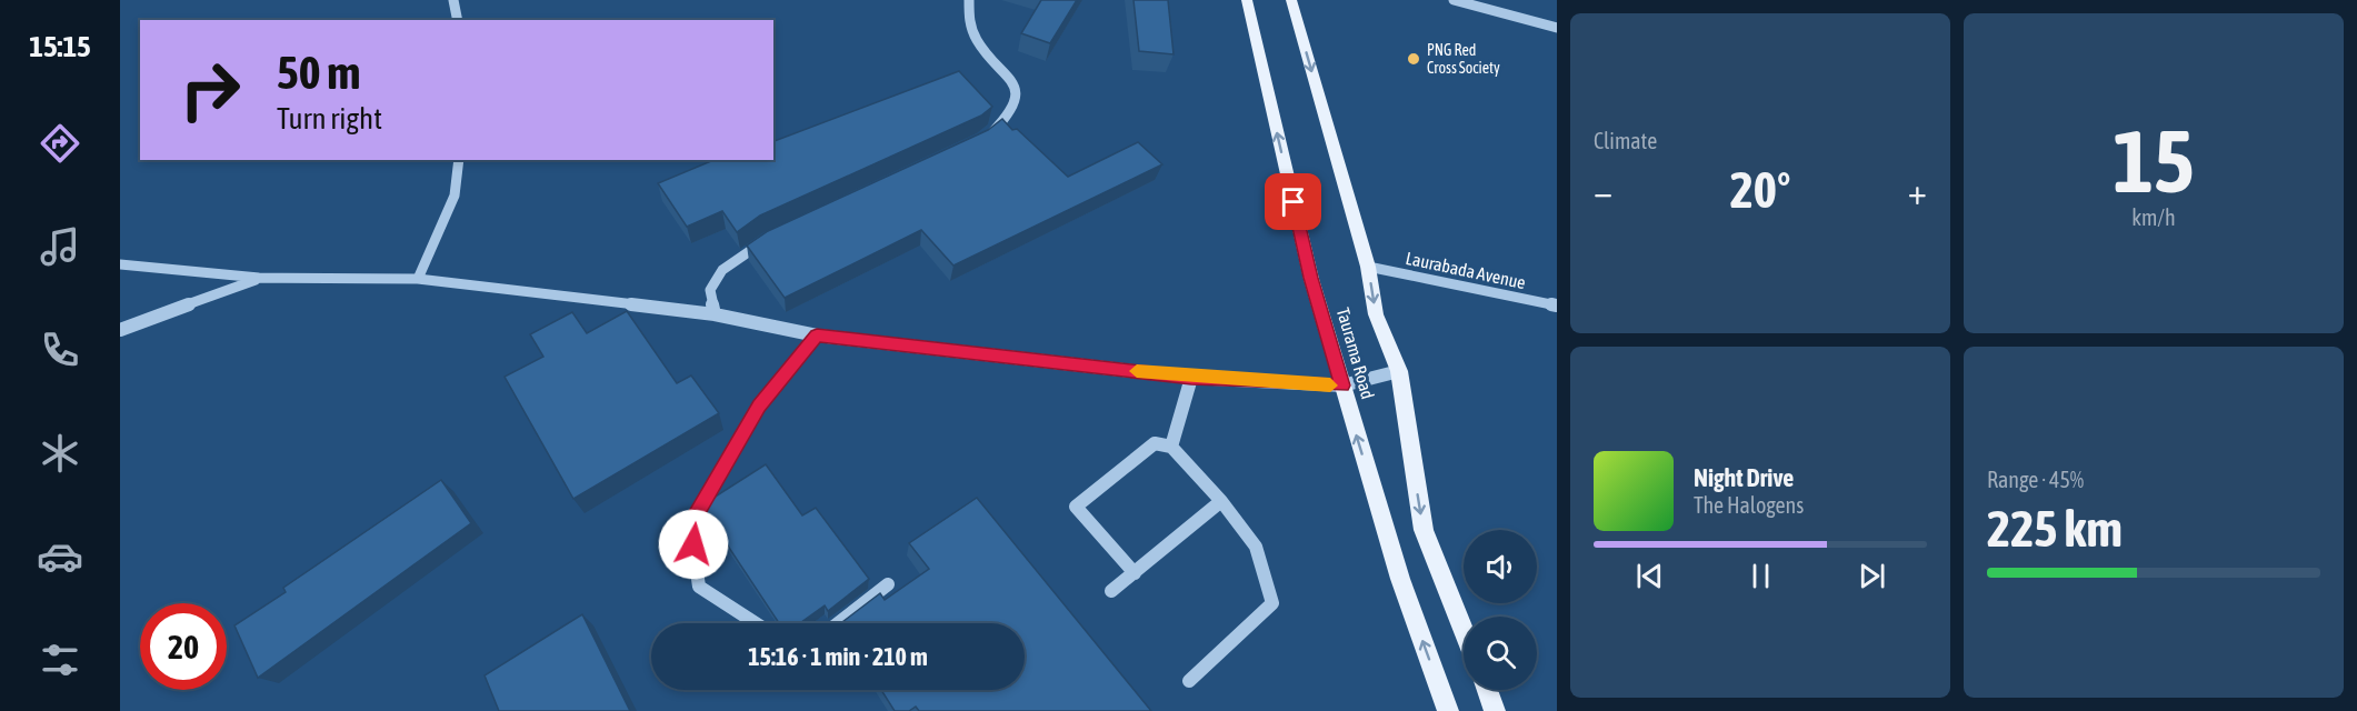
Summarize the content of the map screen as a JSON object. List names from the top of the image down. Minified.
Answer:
{"streets":{"main road":["Taurama Road"],"street":["Laurabada Avenue"]},"crossings":[["Laurabada Avenue","Taurama Road"]],"places":["PNG Red Cross Society"],"page":{"tabs":"15:15","tile":["Climate",["15","km/h"],["Range · 45%","225 km"]],"turn":["50 m","Turn right"],"heat":["−","20°","+"],"song":["Night Drive","The Halogens"],"limit":"20","trip":"15:16 · 1 min · 210 m"}}
